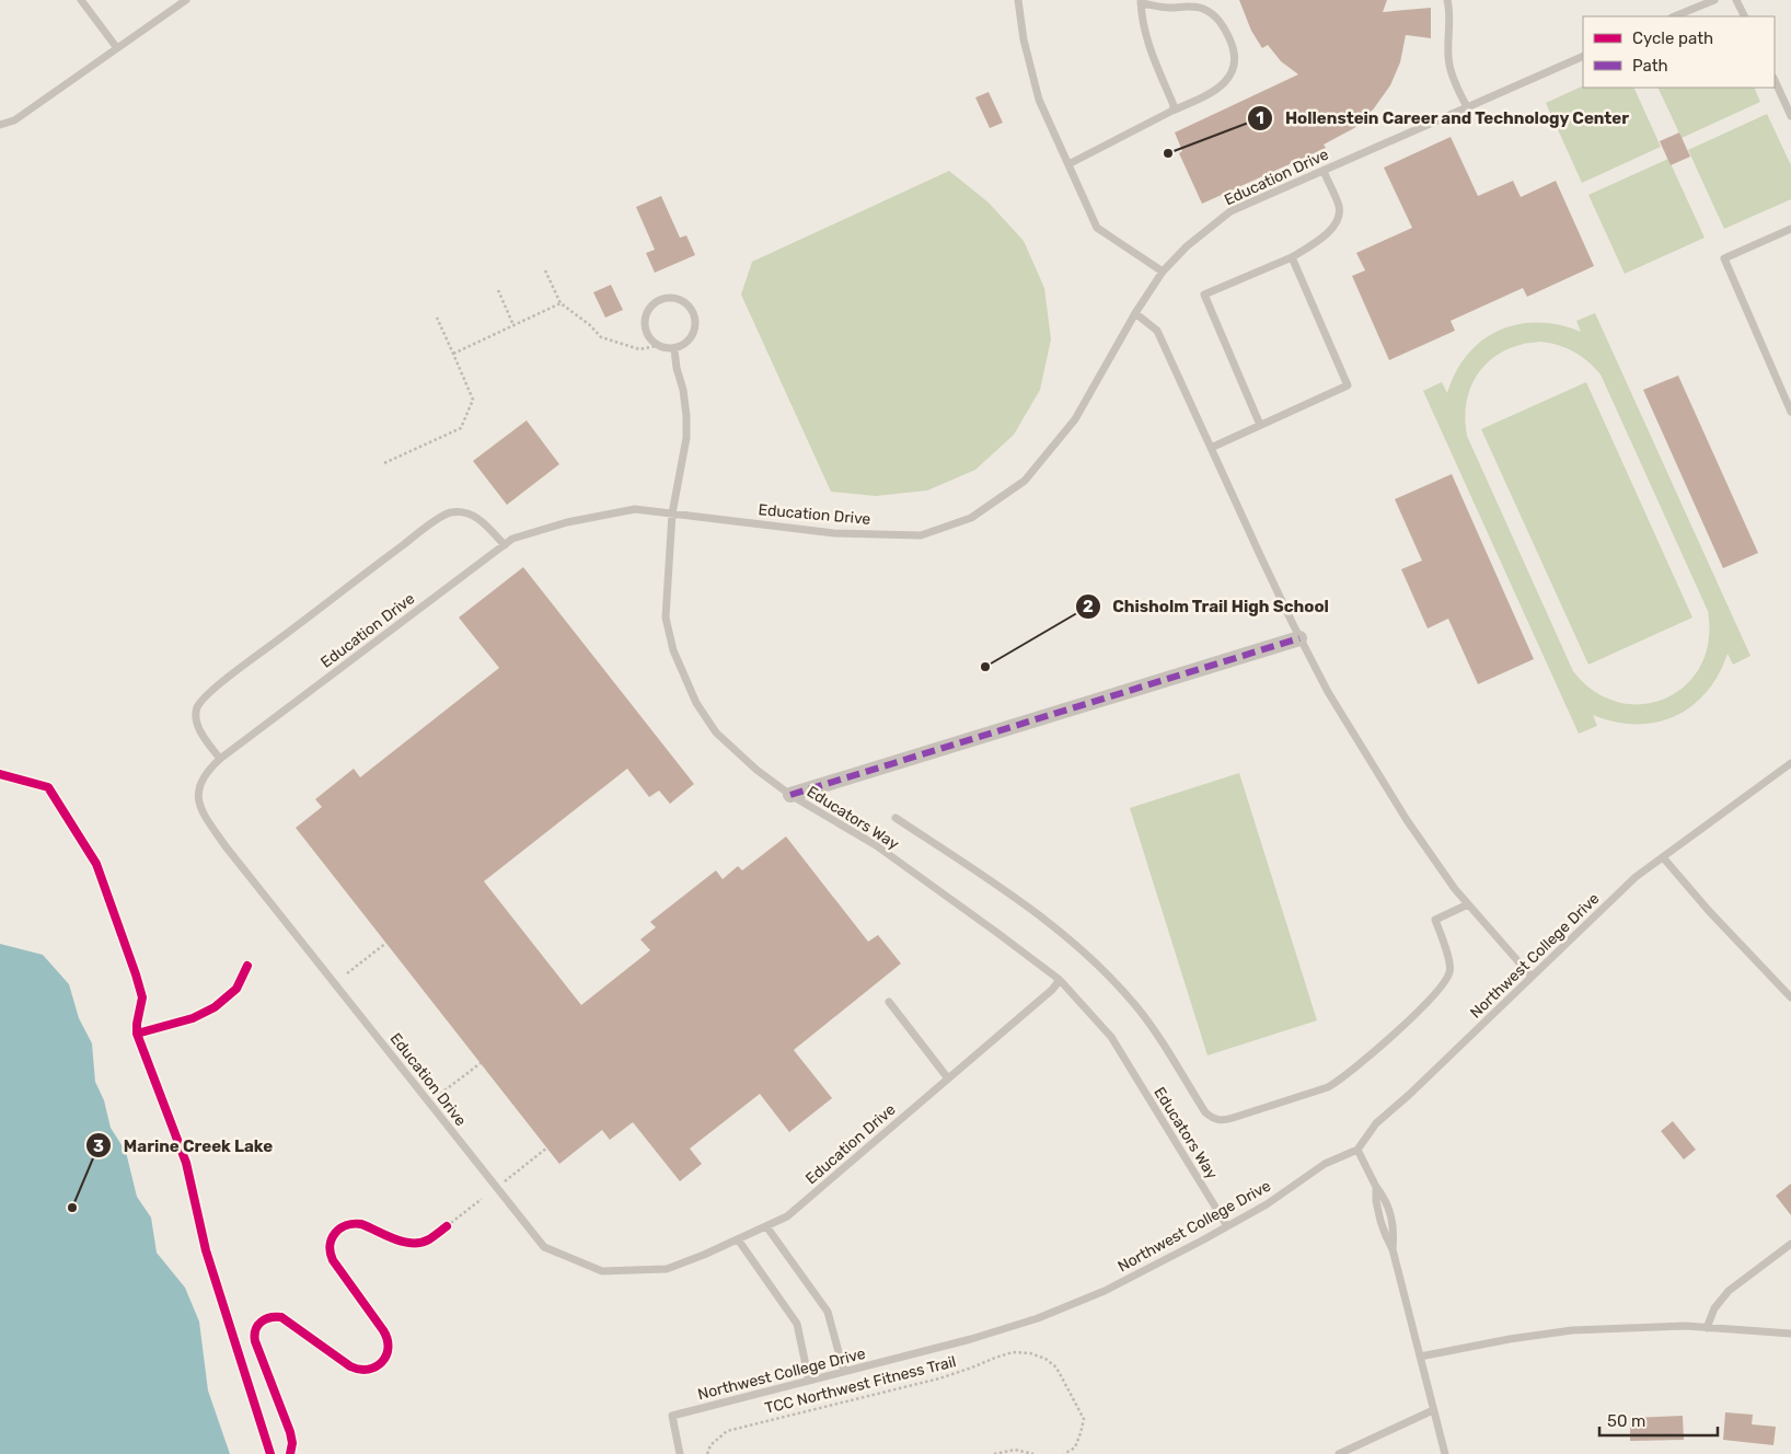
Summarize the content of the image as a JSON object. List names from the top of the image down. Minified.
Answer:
{"streets":{"lane":["Education Drive","Educators Way","Northwest College Drive"],"path":["TCC Northwest Fitness Trail"]},"crossings":[["Education Drive","Educators Way"],["Educators Way","Northwest College Drive"]],"places":["Hollenstein Career and Technology Center","Chisholm Trail High School","Marine Creek Lake"],"legend":["Cycle path","Path"],"scale_bar":"50 m"}
